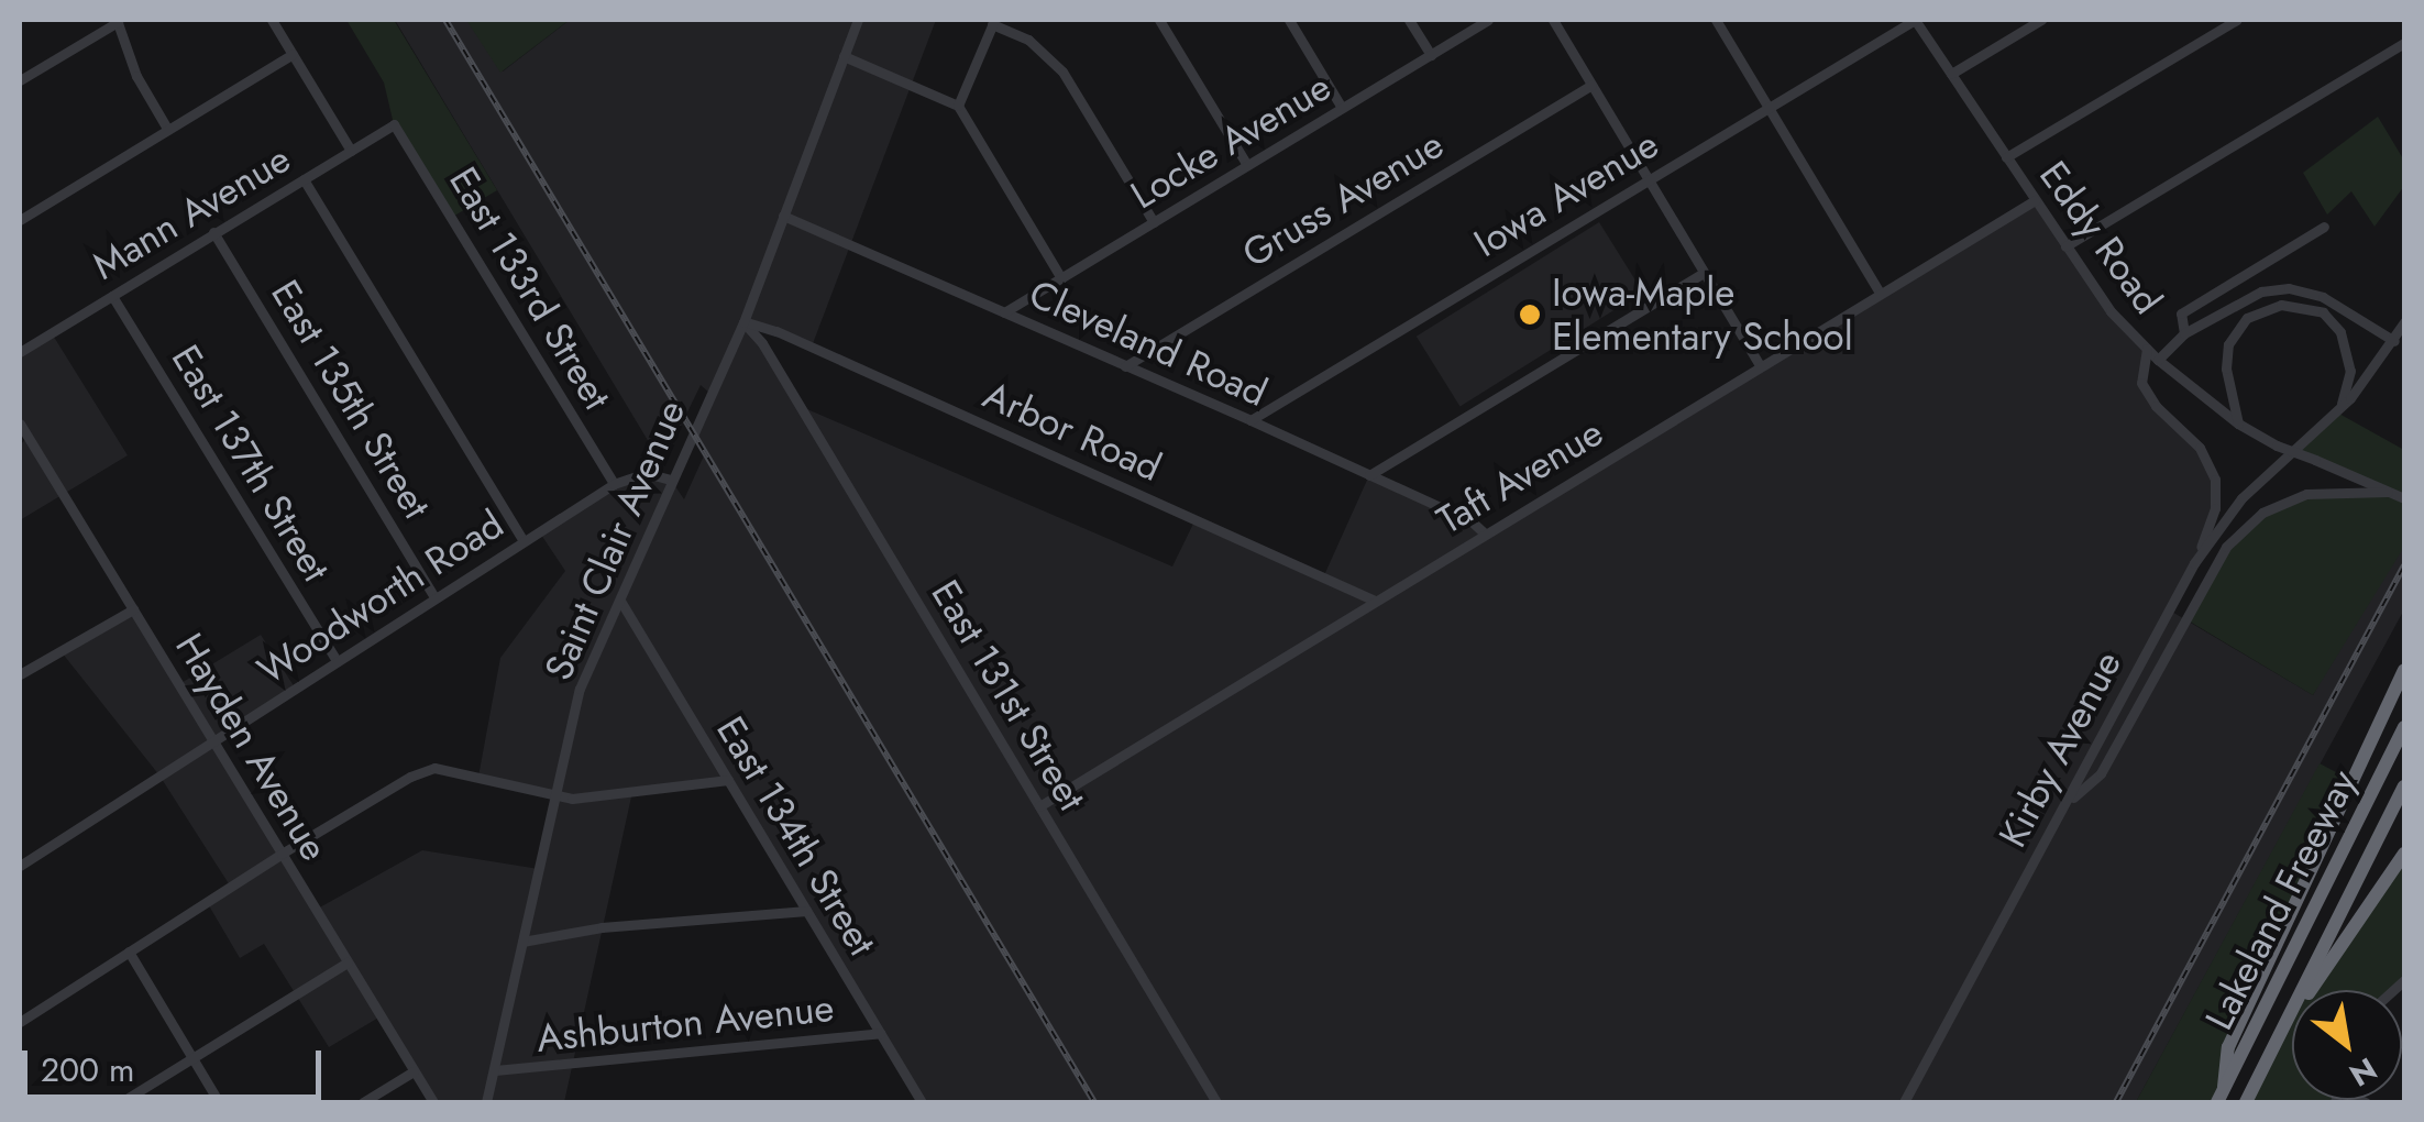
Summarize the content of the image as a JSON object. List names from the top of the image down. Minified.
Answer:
{"streets":{"highway":["Lakeland Freeway"],"street":["Locke Avenue","Iowa Avenue","Gruss Avenue","Mann Avenue","Eddy Road","East 133rd Street","Cleveland Road","East 135th Street","Arbor Road","East 137th Street","Taft Avenue","Saint Clair Avenue","Woodworth Road","East 131st Street","Hayden Avenue","Kirby Avenue","East 134th Street","Ashburton Avenue"]},"crossings":[["Locke Avenue","Cleveland Road"],["Iowa Avenue","Eddy Road"],["Iowa Avenue","Cleveland Road"],["Gruss Avenue","Cleveland Road"],["Mann Avenue","East 133rd Street"],["Mann Avenue","East 135th Street"],["Mann Avenue","East 137th Street"],["Eddy Road","Taft Avenue"],["East 133rd Street","Woodworth Road"],["Cleveland Road","Taft Avenue"],["Cleveland Road","Saint Clair Avenue"],["East 135th Street","Woodworth Road"],["Arbor Road","Taft Avenue"],["Arbor Road","Saint Clair Avenue"],["Arbor Road","East 131st Street"],["East 137th Street","Woodworth Road"],["Taft Avenue","East 131st Street"],["Saint Clair Avenue","Woodworth Road"],["Saint Clair Avenue","East 131st Street"],["Saint Clair Avenue","East 134th Street"],["Saint Clair Avenue","Ashburton Avenue"],["Woodworth Road","Hayden Avenue"],["East 134th Street","Ashburton Avenue"]],"places":["Iowa-Maple Elementary School"],"scale_bar":"200 m","north":"bottom right"}
